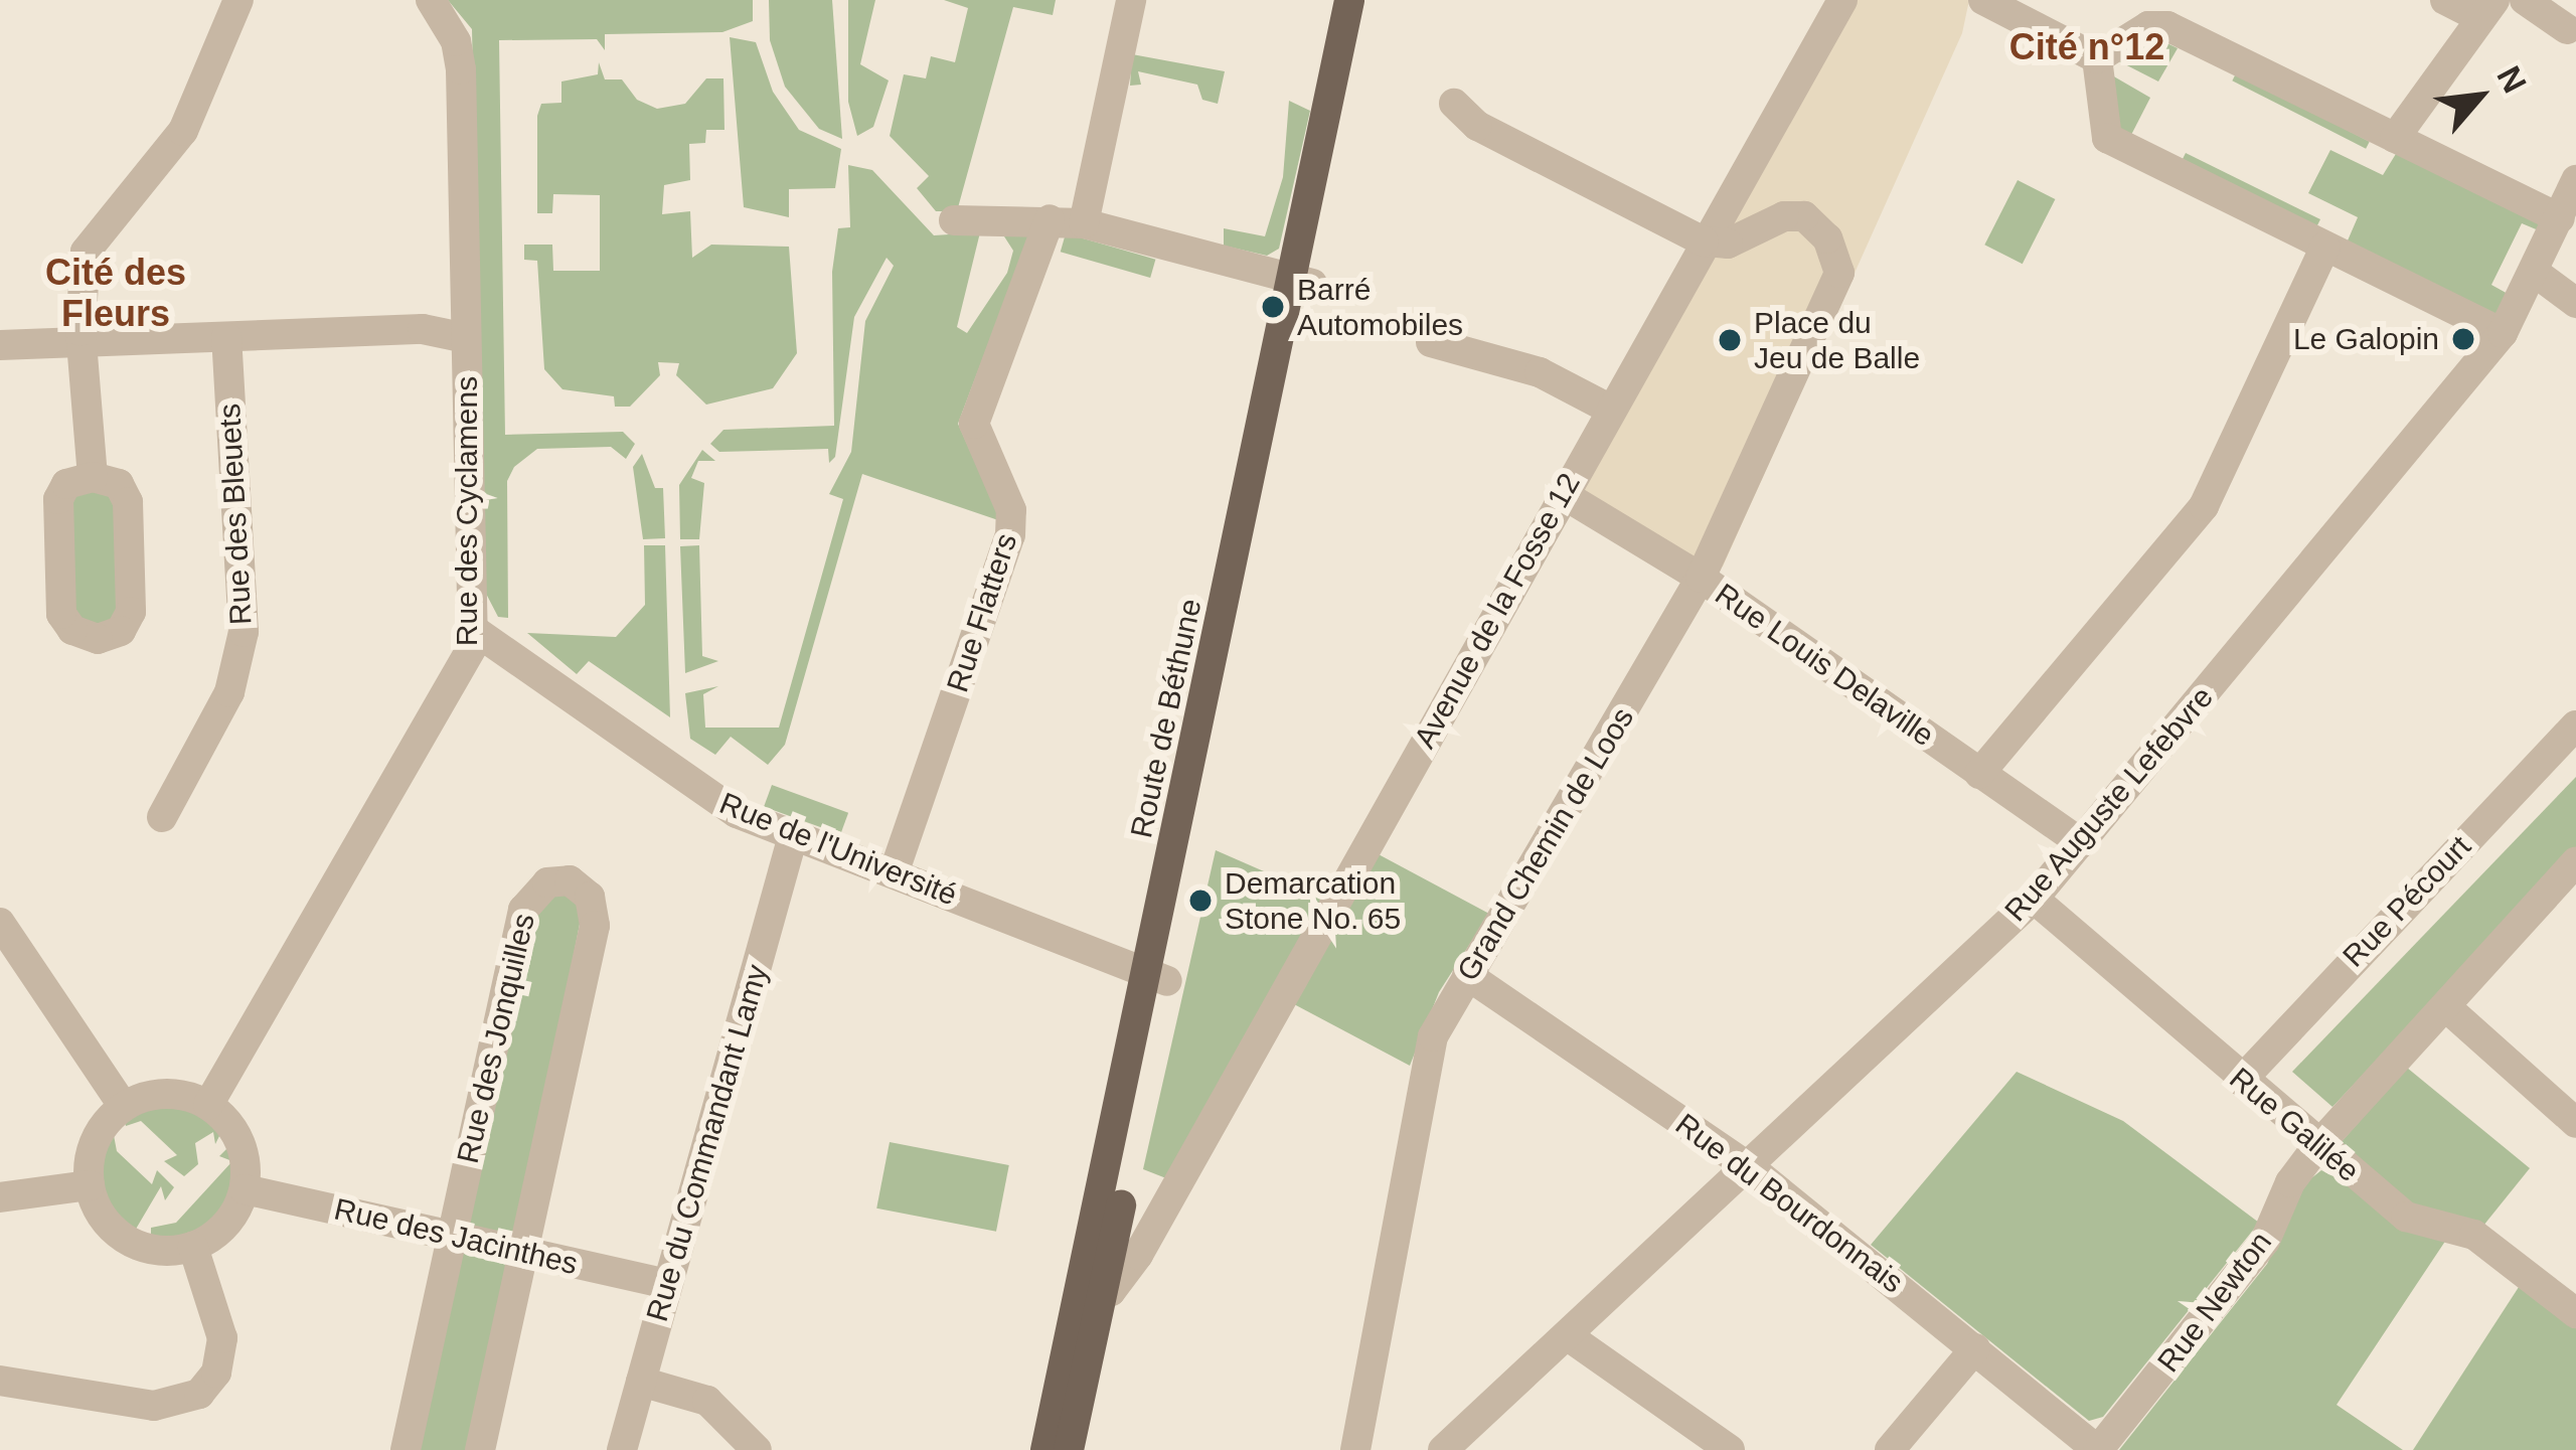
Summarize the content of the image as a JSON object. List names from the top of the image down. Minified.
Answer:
{"streets":{"main road":["Route de Béthune"],"street":["Rue des Cyclamens","Rue des Bleuets","Avenue de la Fosse 12","Rue Flatters","Rue Louis Delaville","Rue Auguste Lefebvre","Grand Chemin de Loos","Rue de l'Université","Rue Pécourt","Rue des Jonquilles","Rue Galilée","Rue du Commandant Lamy","Rue du Bourdonnais","Rue des Jacinthes","Rue Newton"]},"crossings":[["Rue des Cyclamens","Rue de l'Université"],["Rue des Cyclamens","Rue des Jacinthes"],["Avenue de la Fosse 12","Rue Louis Delaville"],["Avenue de la Fosse 12","Route de Béthune"],["Avenue de la Fosse 12","Grand Chemin de Loos"],["Rue Flatters","Rue de l'Université"],["Rue Louis Delaville","Rue Auguste Lefebvre"],["Rue Louis Delaville","Grand Chemin de Loos"],["Route de Béthune","Rue de l'Université"],["Rue Auguste Lefebvre","Rue Galilée"],["Rue Auguste Lefebvre","Rue du Bourdonnais"],["Grand Chemin de Loos","Rue du Bourdonnais"],["Rue de l'Université","Rue du Commandant Lamy"],["Rue Pécourt","Rue Galilée"],["Rue des Jonquilles","Rue des Jacinthes"],["Rue Galilée","Rue Newton"],["Rue du Commandant Lamy","Rue des Jacinthes"],["Rue du Bourdonnais","Rue Newton"]],"districts":["Cité n°12","Cité des Fleurs"],"places":["Barré Automobiles","Le Galopin","Place du Jeu de Balle","Demarcation Stone No. 65"],"north":"top right"}
